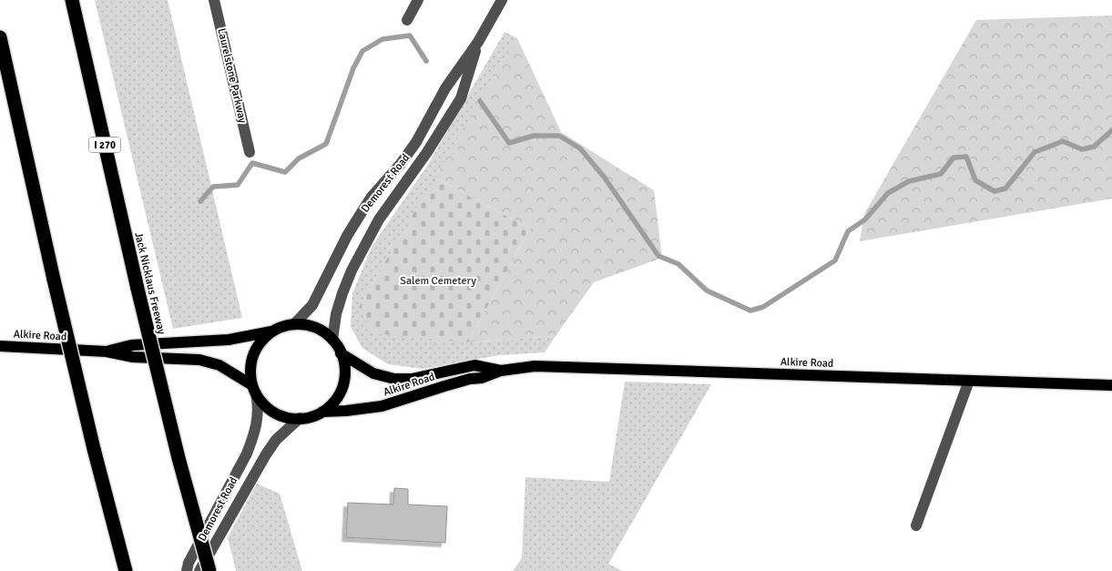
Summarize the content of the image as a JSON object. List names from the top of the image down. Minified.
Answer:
{"streets":{"highway":["I 270","Jack Nicklaus Freeway"],"main road":["Alkire Road"],"street":["Laurelstone Parkway","Demorest Road"]},"crossings":[["Demorest Road","Alkire Road"]],"parks":["Salem Cemetery"]}
